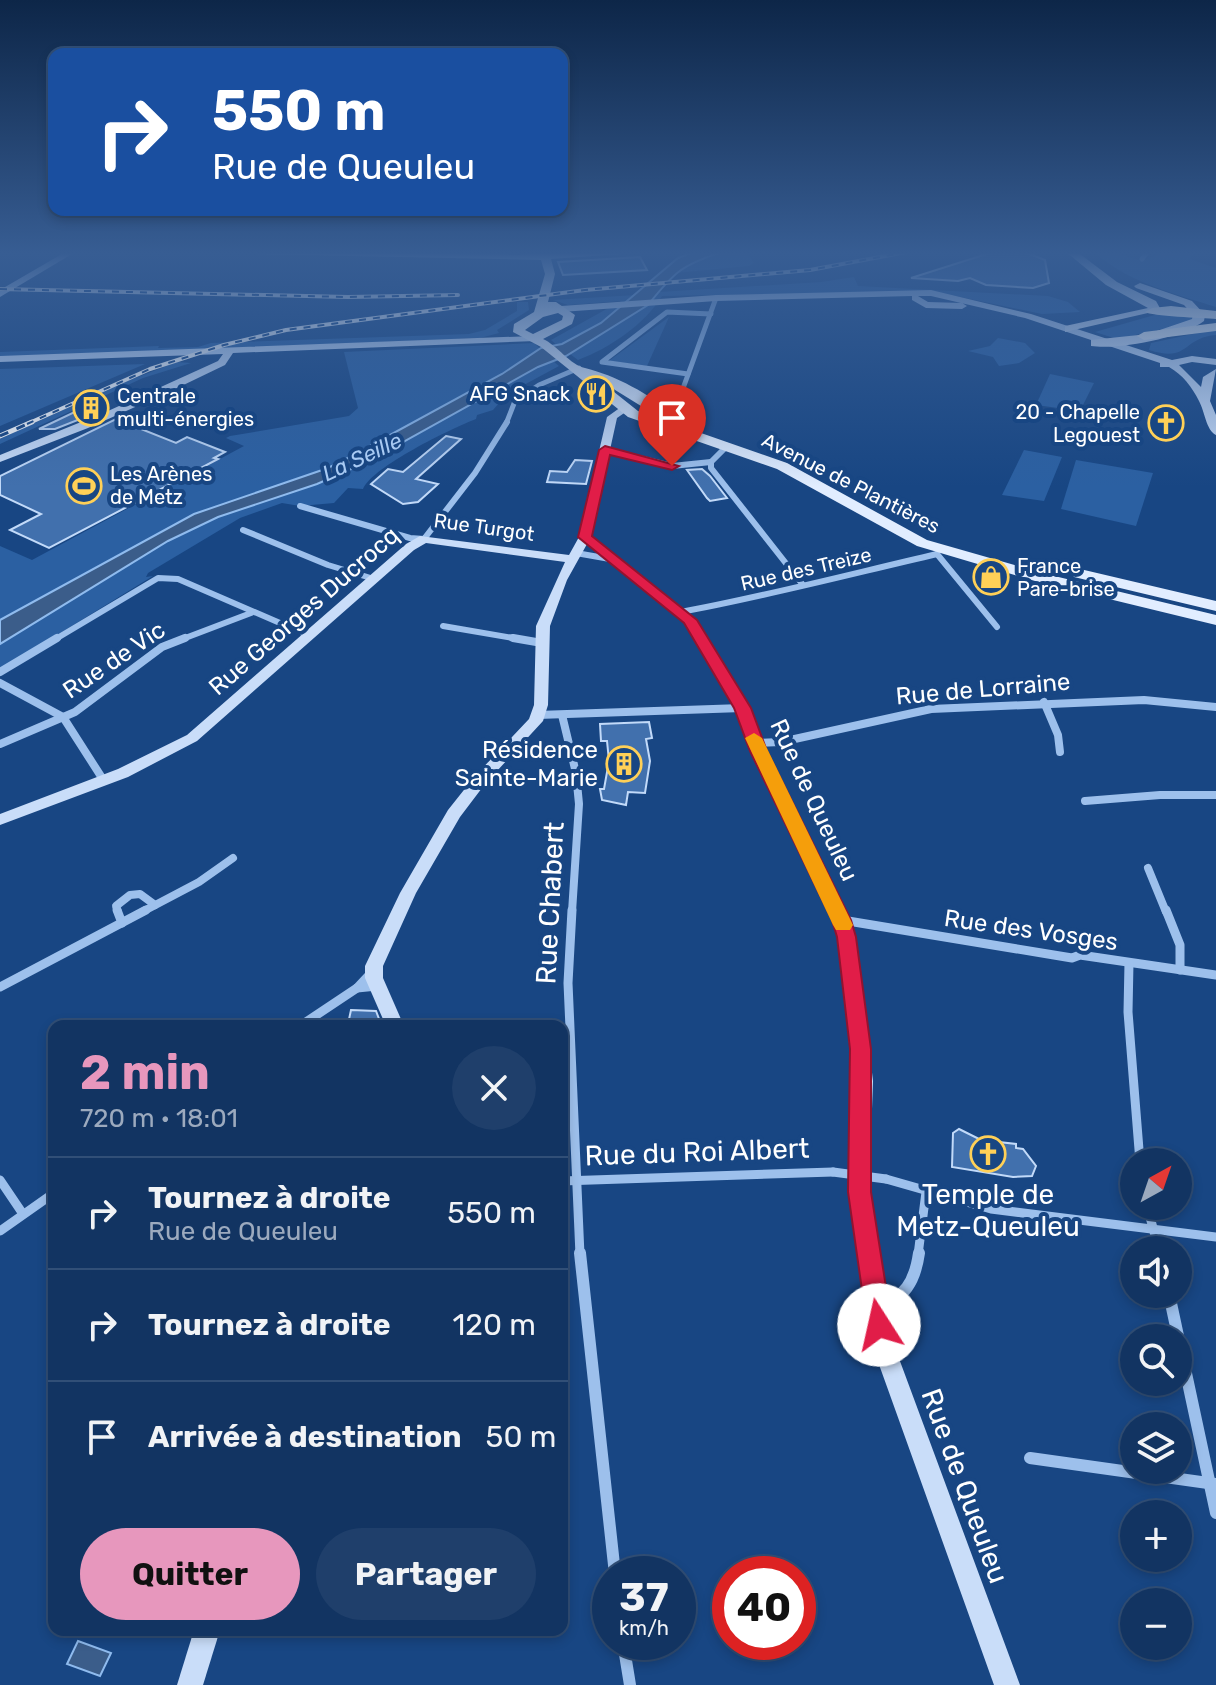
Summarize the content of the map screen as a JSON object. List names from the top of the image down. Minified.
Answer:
{"streets":{"main road":["Avenue de Plantières"],"street":["Rue Turgot","Rue des Treize","Rue Georges Ducrocq","Rue de Vic","Rue de Lorraine","Rue de Queuleu","Rue Chabert","Rue des Vosges","Rue du Roi Albert"]},"crossings":[["Avenue de Plantières","Rue des Treize"],["Avenue de Plantières","Rue Georges Ducrocq"],["Rue Turgot","Rue Georges Ducrocq"],["Rue Turgot","Rue de Queuleu"],["Rue des Treize","Rue de Queuleu"],["Rue de Lorraine","Rue de Queuleu"],["Rue de Queuleu","Rue des Vosges"],["Rue Chabert","Rue du Roi Albert"]],"water":["La Seille"],"places":{"restaurant":["AFG Snack"],"building":["Centrale multi-énergies","Résidence Sainte-Marie"],"church":["20 - Chapelle Legouest","Temple de Metz-Queuleu"],"sports":["Les Arènes de Metz"],"shop":["France Pare-brise"]},"north":"top right","page":{"turn":["550 m","Rue de Queuleu"],"heading":["2 min","720 m · 18:01"],"map_buttons":["+","−"],"list":[{"name":"Tournez à droite","note":"Rue de Queuleu","value":"550 m"},{"name":"Tournez à droite","value":"120 m"},{"name":"Arrivée à destination","value":"50 m"}],"buttons":["Quitter","Partager"],"speed":"37 km/h","limit":"40"}}
